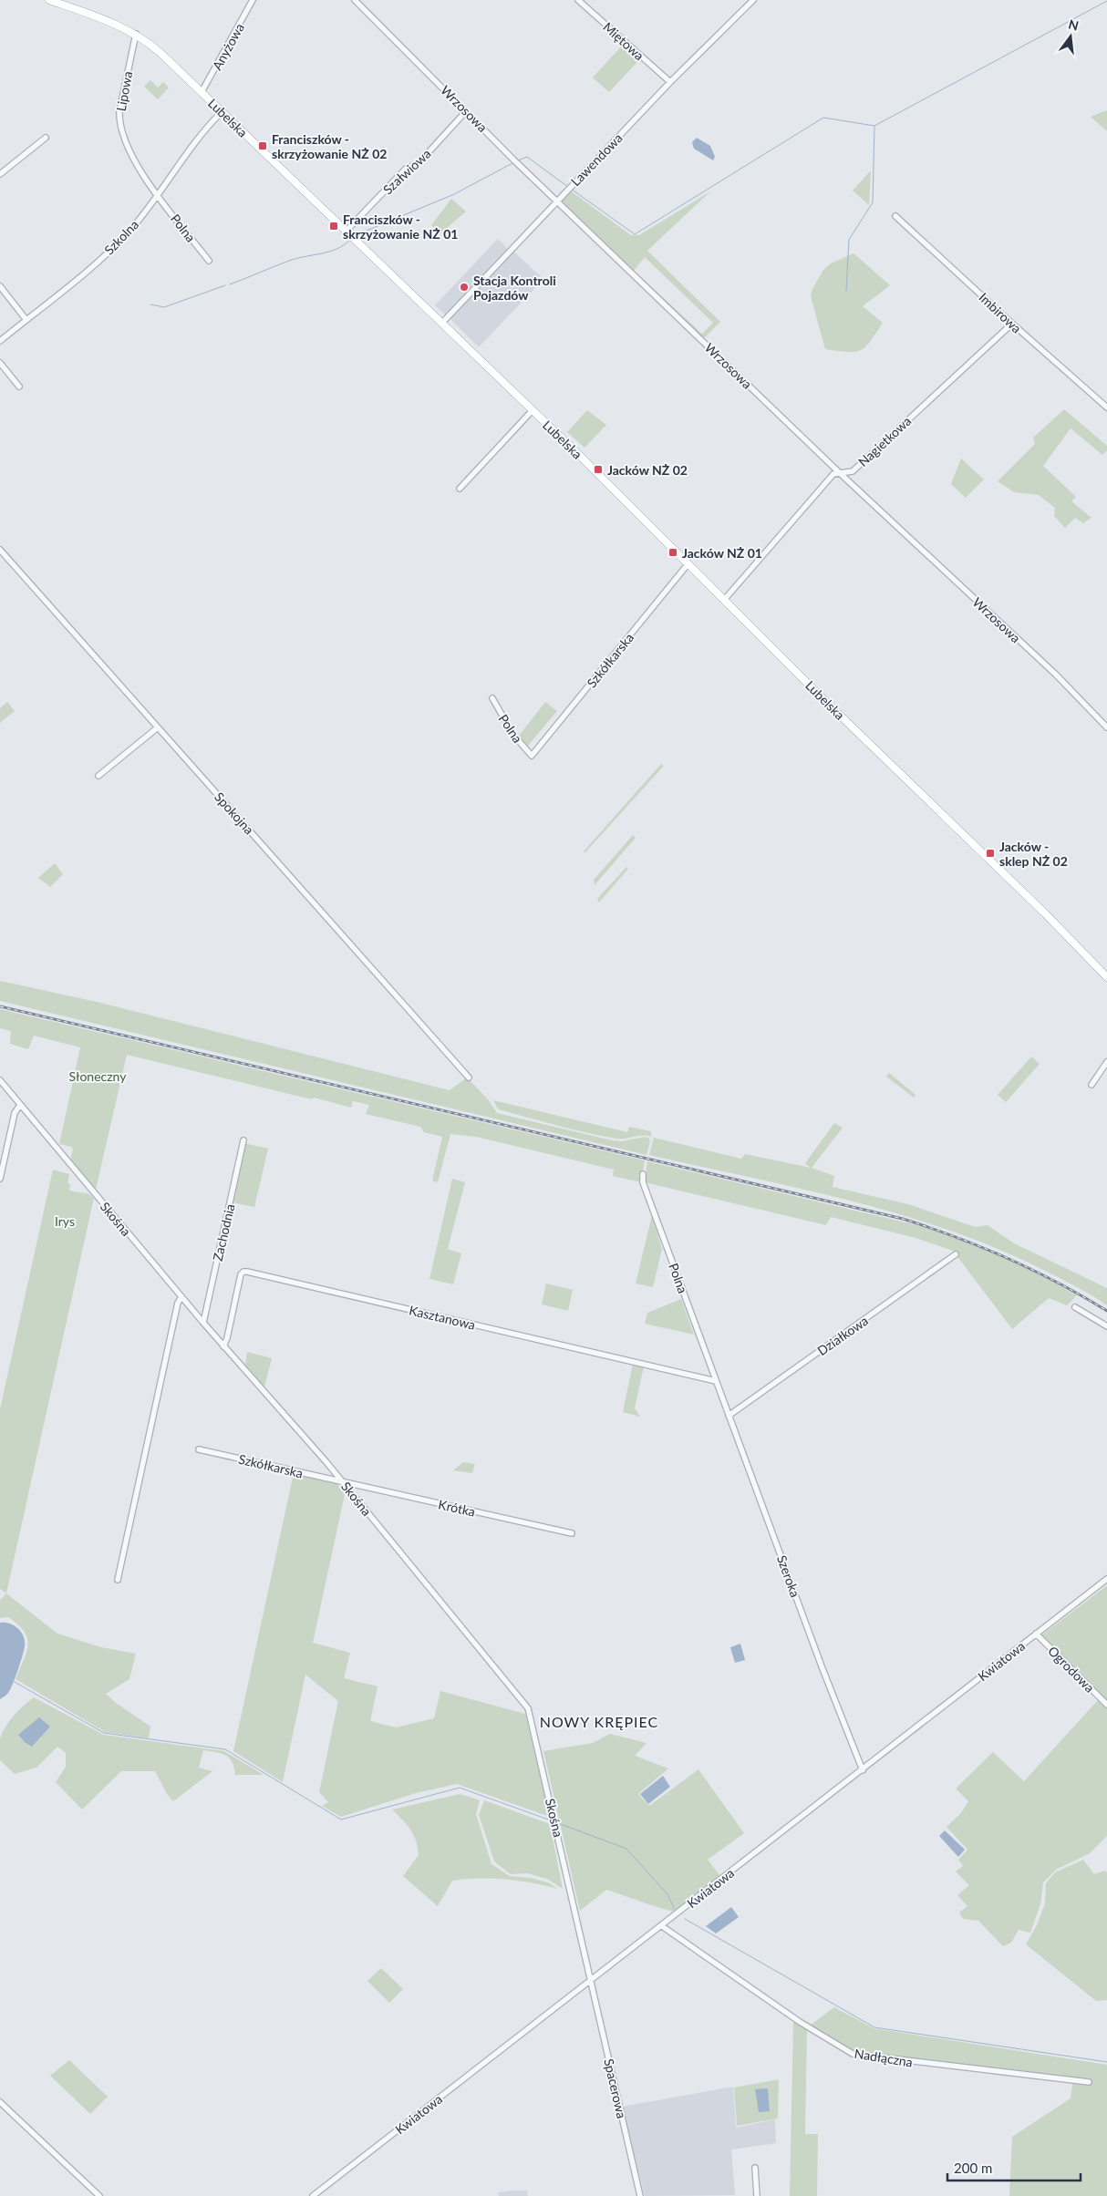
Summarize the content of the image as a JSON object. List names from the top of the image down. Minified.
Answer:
{"streets":{"main road":["Lubelska"],"street":["Miętowa","Anyżowa","Lipowa","Wrzosowa","Lawendowa","Szałwiowa","Polna","Szkolna","Imbirowa","Nagietkowa","Szkółkarska","Spokojna","Skośna","Zachodnia","Kasztanowa","Działkowa","Krótka","Szeroka","Kwiatowa","Ogrodowa","Nadłączna","Spacerowa"]},"crossings":[["Miętowa","Lawendowa"],["Anyżowa","Lubelska"],["Lipowa","Lubelska"],["Lipowa","Polna"],["Lipowa","Szkolna"],["Wrzosowa","Lawendowa"],["Wrzosowa","Szałwiowa"],["Wrzosowa","Nagietkowa"],["Lubelska","Lawendowa"],["Lubelska","Szałwiowa"],["Lubelska","Szkolna"],["Lubelska","Nagietkowa"],["Lubelska","Szkółkarska"],["Polna","Szkolna"],["Polna","Szkółkarska"],["Polna","Kasztanowa"],["Polna","Szeroka"],["Imbirowa","Nagietkowa"],["Szkółkarska","Skośna"],["Szkółkarska","Krótka"],["Skośna","Zachodnia"],["Skośna","Kasztanowa"],["Skośna","Krótka"],["Skośna","Kwiatowa"],["Skośna","Spacerowa"],["Kasztanowa","Szeroka"],["Działkowa","Szeroka"],["Szeroka","Kwiatowa"],["Kwiatowa","Ogrodowa"],["Kwiatowa","Nadłączna"],["Kwiatowa","Spacerowa"]],"districts":["NOWY KRĘPIEC"],"parks":["Słoneczny","Irys"],"places":{"transit":["Franciszków - skrzyżowanie NŻ 02","Franciszków - skrzyżowanie NŻ 01","Jacków NŻ 02","Jacków NŻ 01","Jacków - sklep NŻ 02"],"other":["Stacja Kontroli Pojazdów"]},"scale_bar":"200 m","north":"top"}
